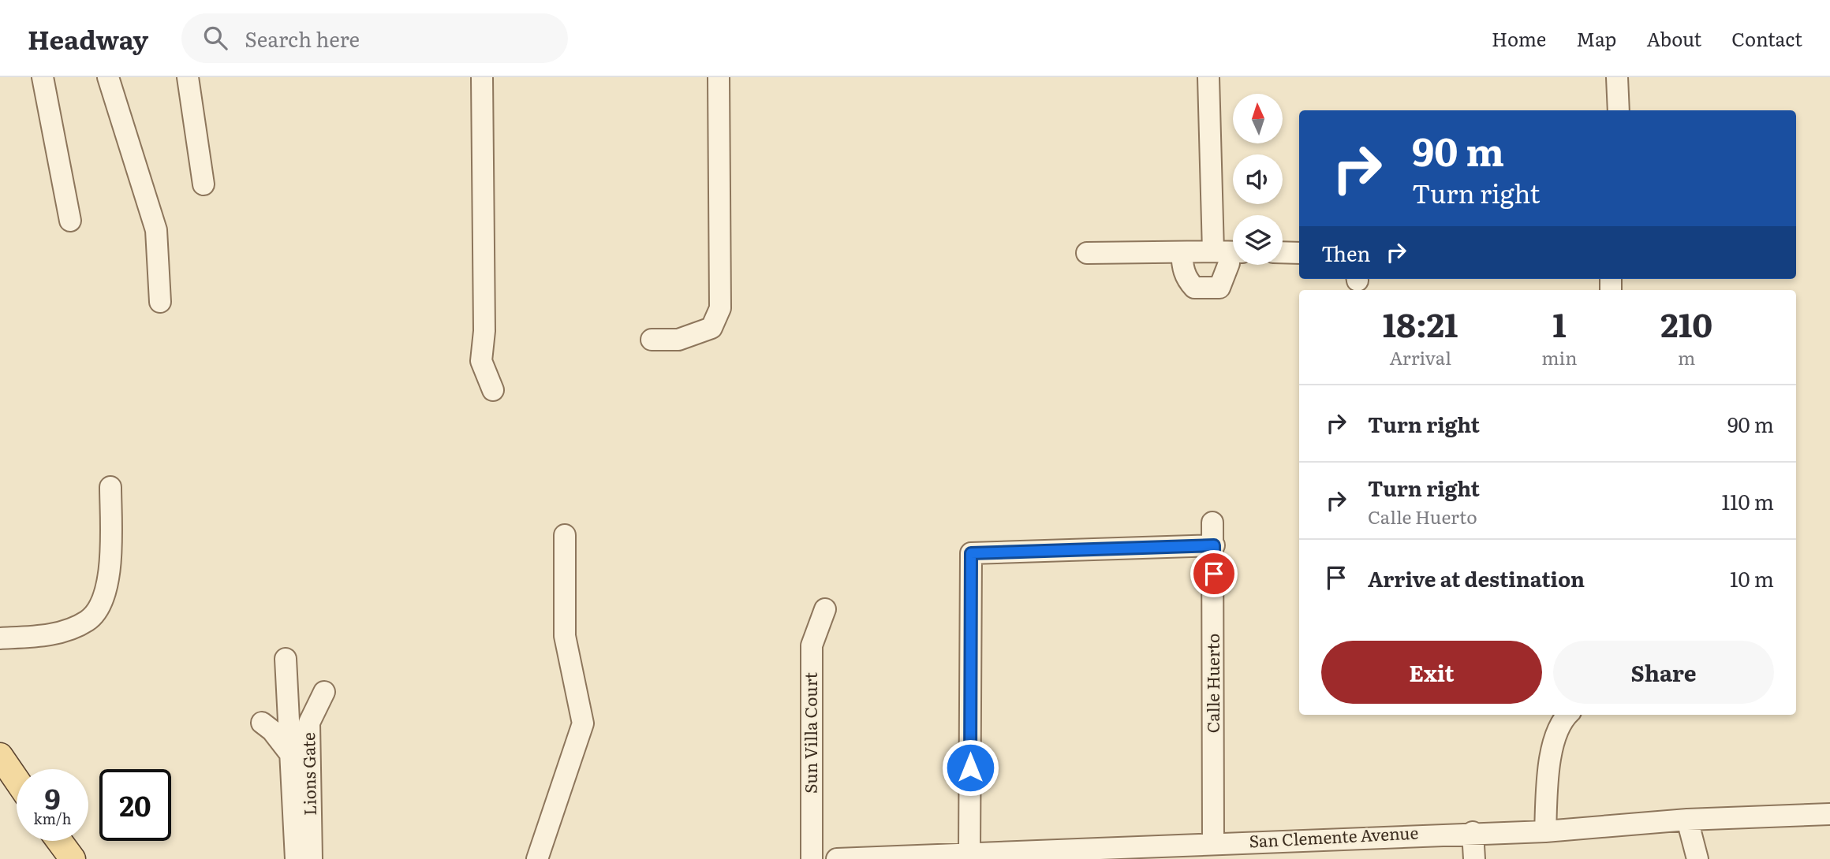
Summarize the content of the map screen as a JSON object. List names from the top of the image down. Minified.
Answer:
{"streets":{"street":["Calle Huerto","Sun Villa Court","Lions Gate","San Clemente Avenue"]},"crossings":[["Calle Huerto","San Clemente Avenue"]],"north":"top","page":{"header":"Headway","search":"Search here","nav":["Home","Map","About","Contact"],"turn":["90 m","Turn right"],"then":"Then","eta":["18:21","Arrival","1","min","210","m"],"list":[{"name":"Turn right","value":"90 m"},{"name":"Turn right","note":"Calle Huerto","value":"110 m"},{"name":"Arrive at destination","value":"10 m"}],"buttons":["Exit","Share"],"speed":"9 km/h","limit":"20"}}
